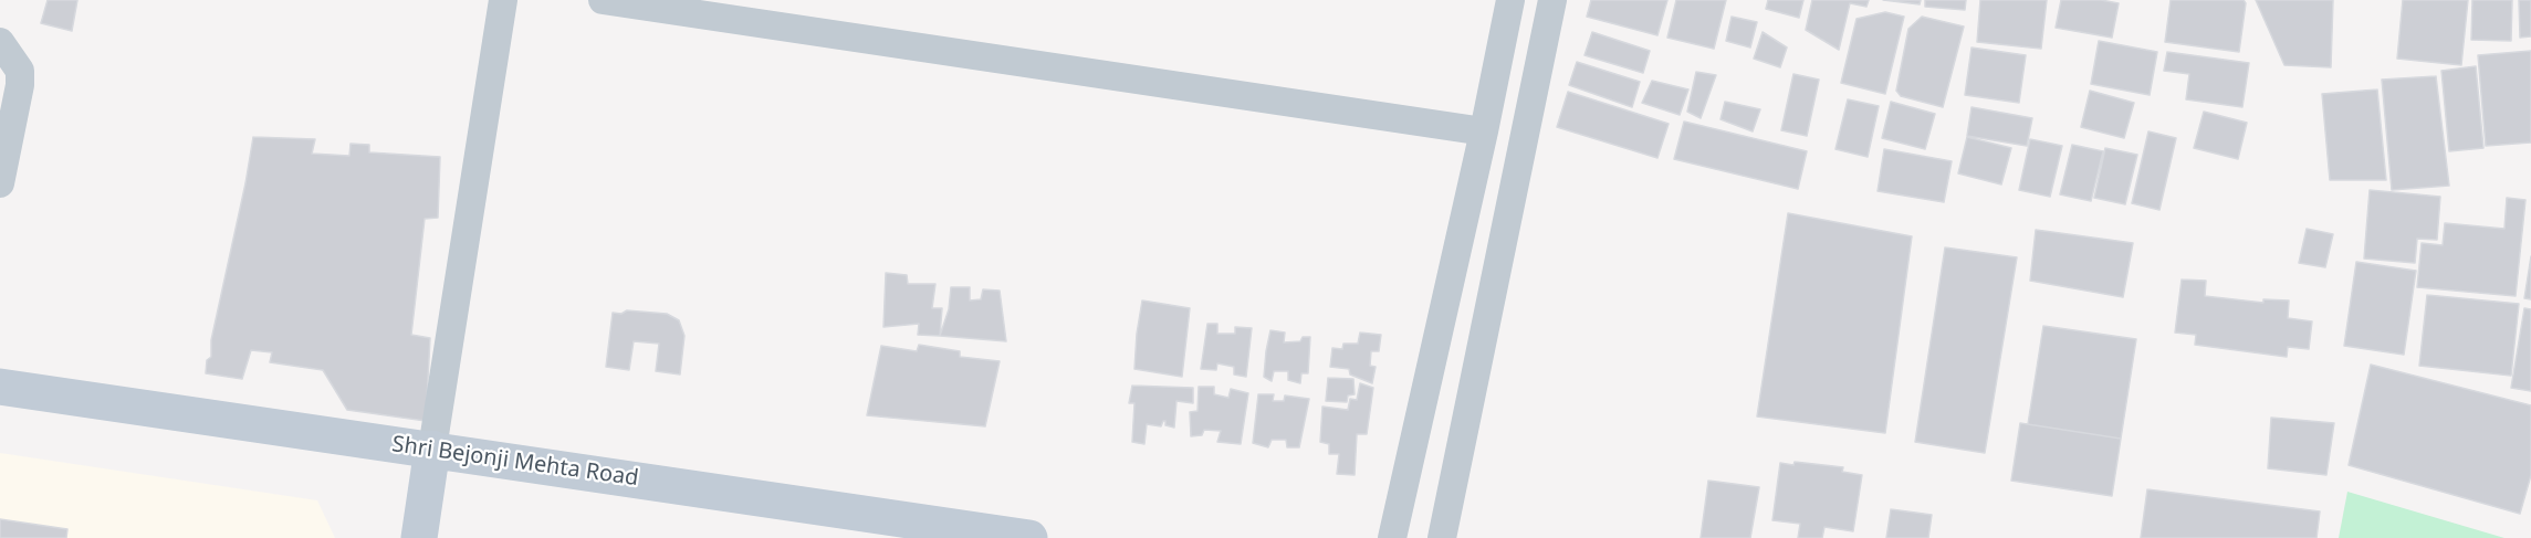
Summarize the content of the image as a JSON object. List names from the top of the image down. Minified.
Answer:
{"streets":{"main road":["Shri Bejonji Mehta Road"]}}
